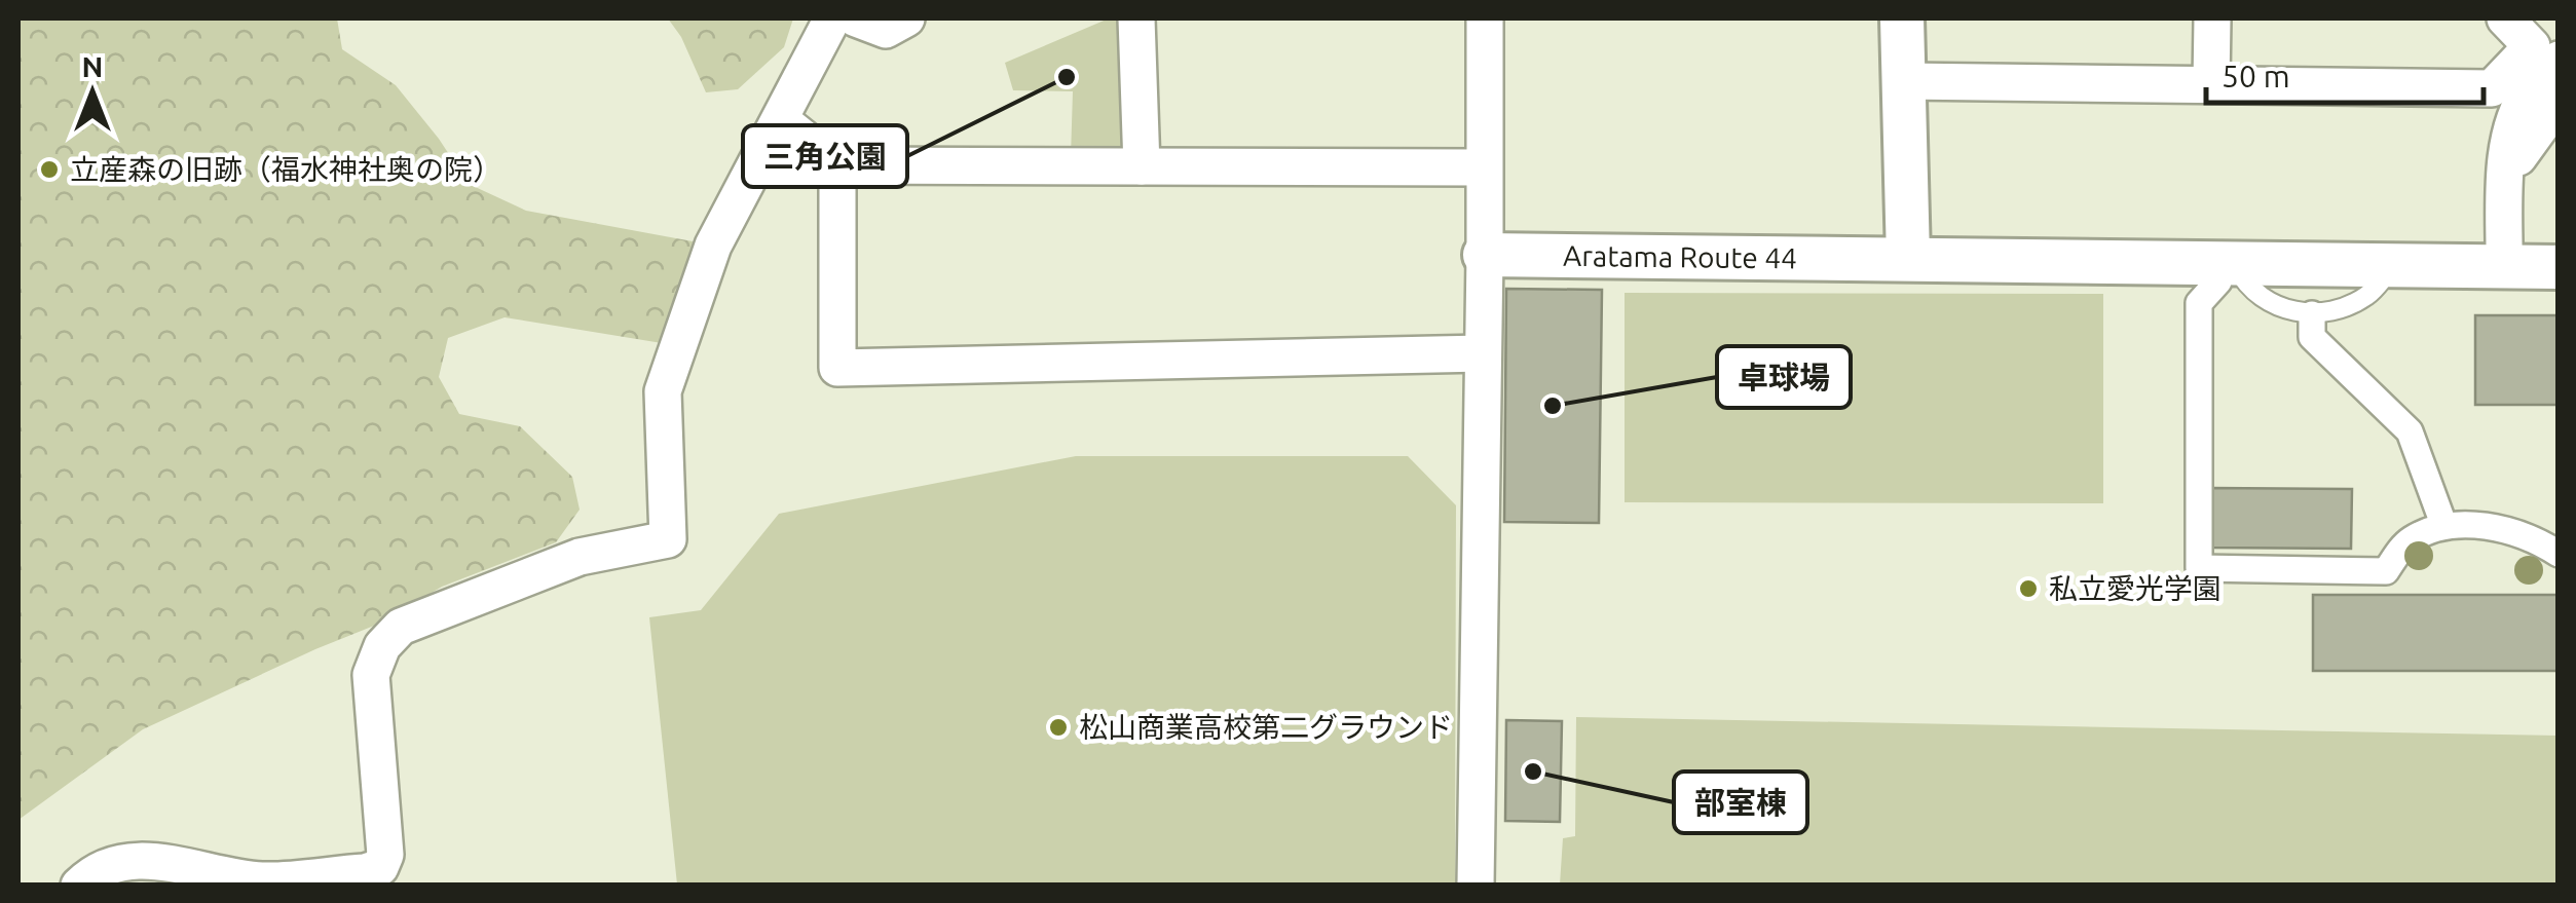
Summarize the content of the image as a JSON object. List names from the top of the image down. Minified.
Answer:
{"streets":{"street":["Aratama Route 44"]},"places":["三角公園","立産森の旧跡（福水神社奥の院）","卓球場","私立愛光学園","松山商業高校第二グラウンド","部室棟"],"scale_bar":"50 m","north":"top"}
